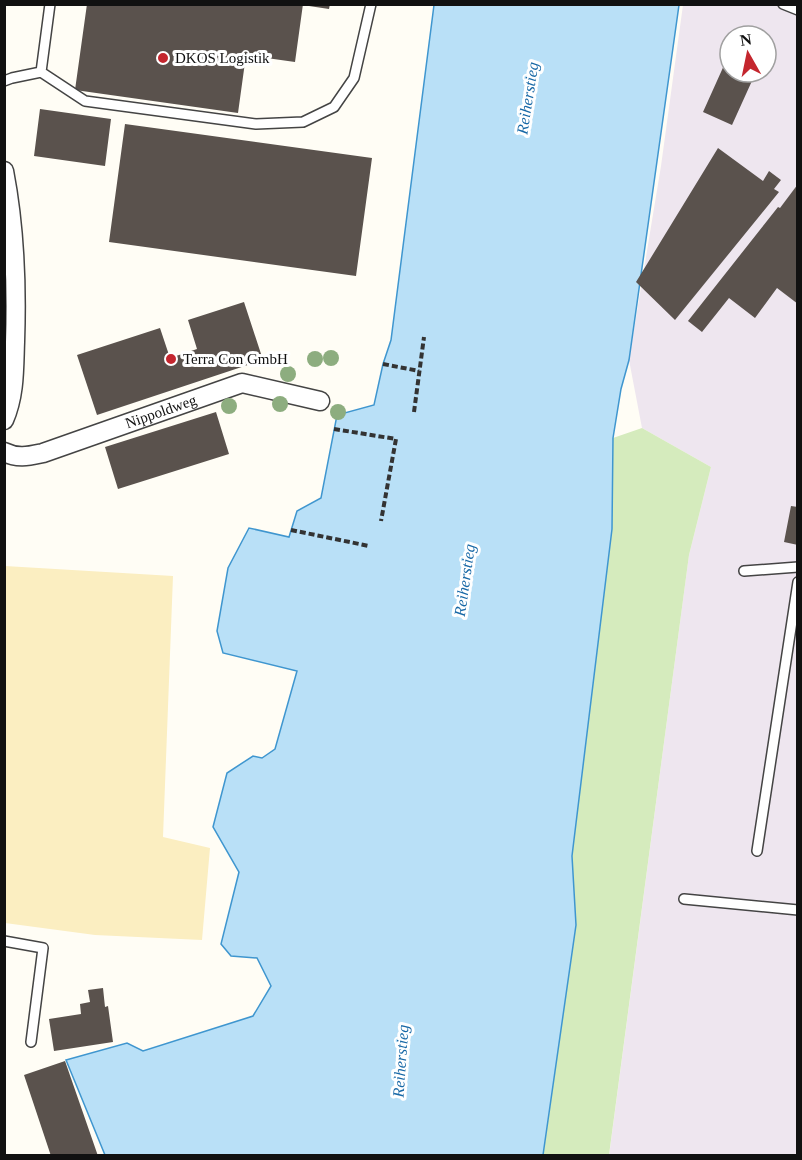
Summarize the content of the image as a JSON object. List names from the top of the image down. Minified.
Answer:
{"streets":{"street":["Nippoldweg"]},"water":["Reiherstieg"],"places":["DKOS Logistik","Terra Con GmbH"],"north":"top"}
